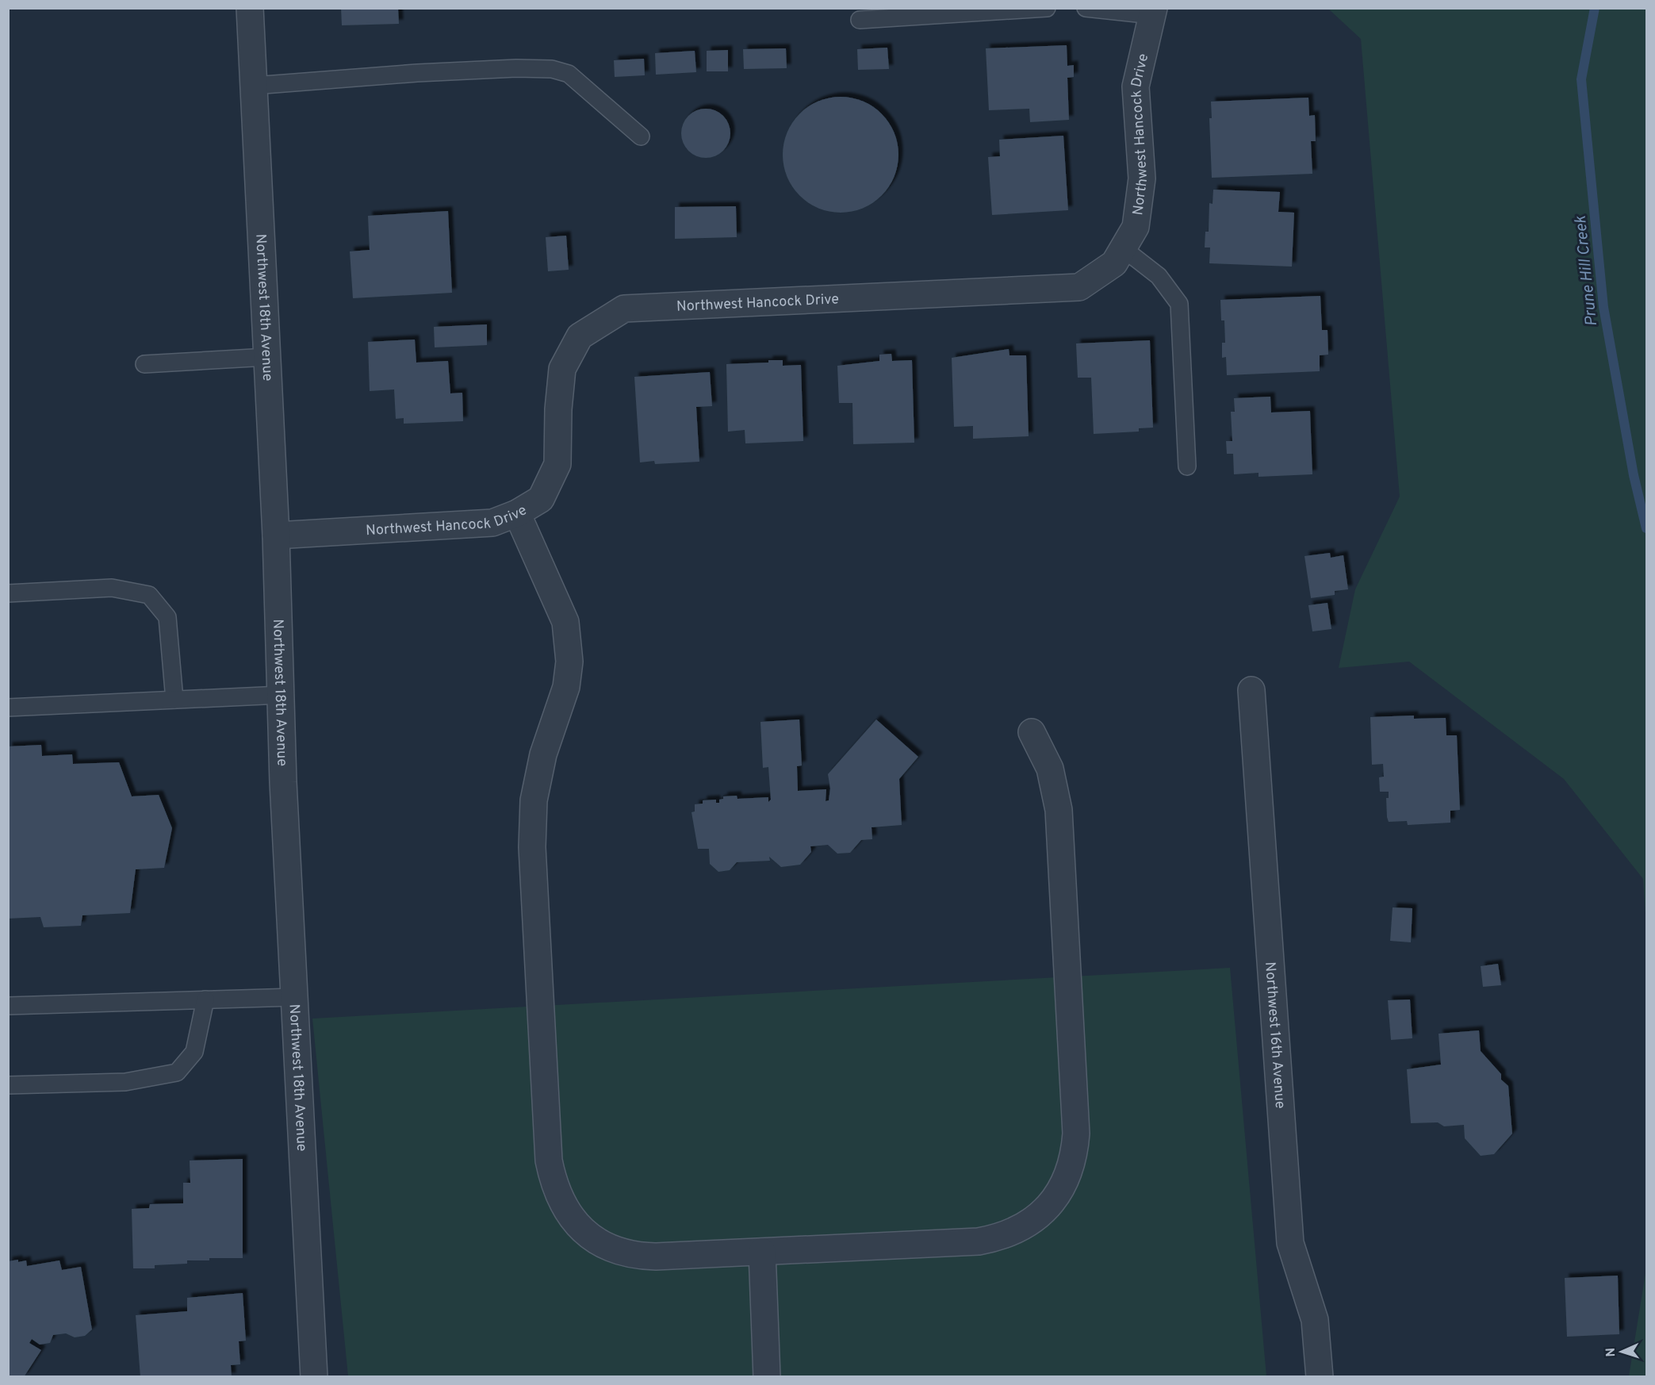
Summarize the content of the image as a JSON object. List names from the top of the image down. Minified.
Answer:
{"streets":{"street":["Northwest Hancock Drive","Northwest 18th Avenue","Northwest 16th Avenue"]},"crossings":[["Northwest Hancock Drive","Northwest 18th Avenue"]],"water":["Prune Hill Creek"],"north":"left"}
